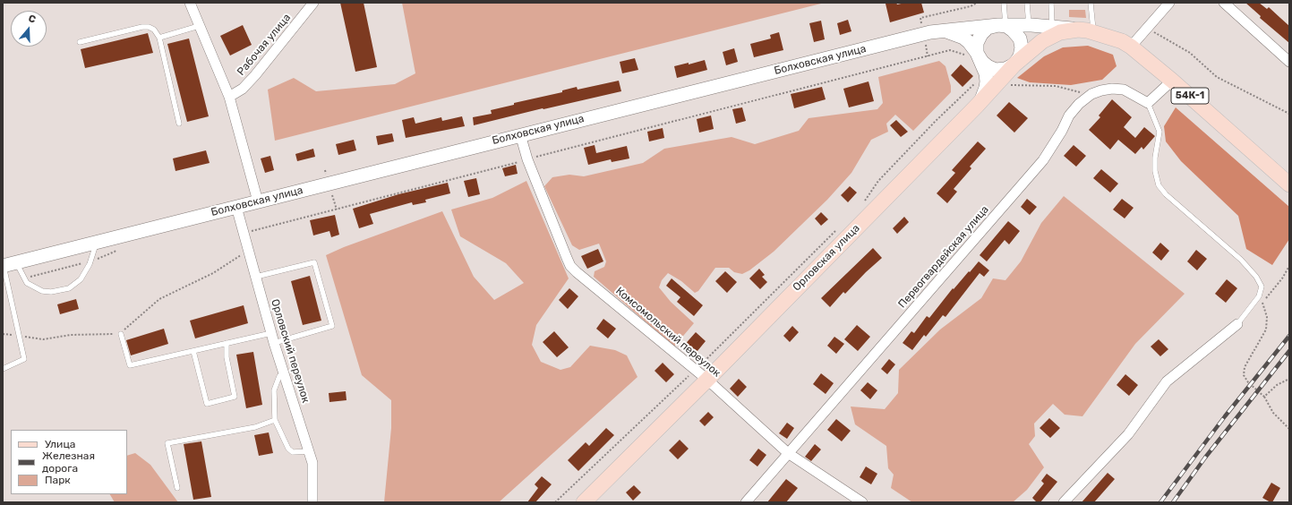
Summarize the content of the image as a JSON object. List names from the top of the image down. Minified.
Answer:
{"streets":{"main road":["Болховская улица","54К-1","Орловская улица"],"street":["Рабочая улица","Первогвардейская улица","Комсомольский переулок","Орловский переулок"]},"crossings":[["Болховская улица","54К-1"],["Болховская улица","Орловская улица"],["Болховская улица","Комсомольский переулок"],["Болховская улица","Орловский переулок"],["54К-1","Орловская улица"],["Первогвардейская улица","Комсомольский переулок"],["Орловская улица","Комсомольский переулок"]],"legend":["Улица","Железная дорога","Парк"],"north":"top"}
